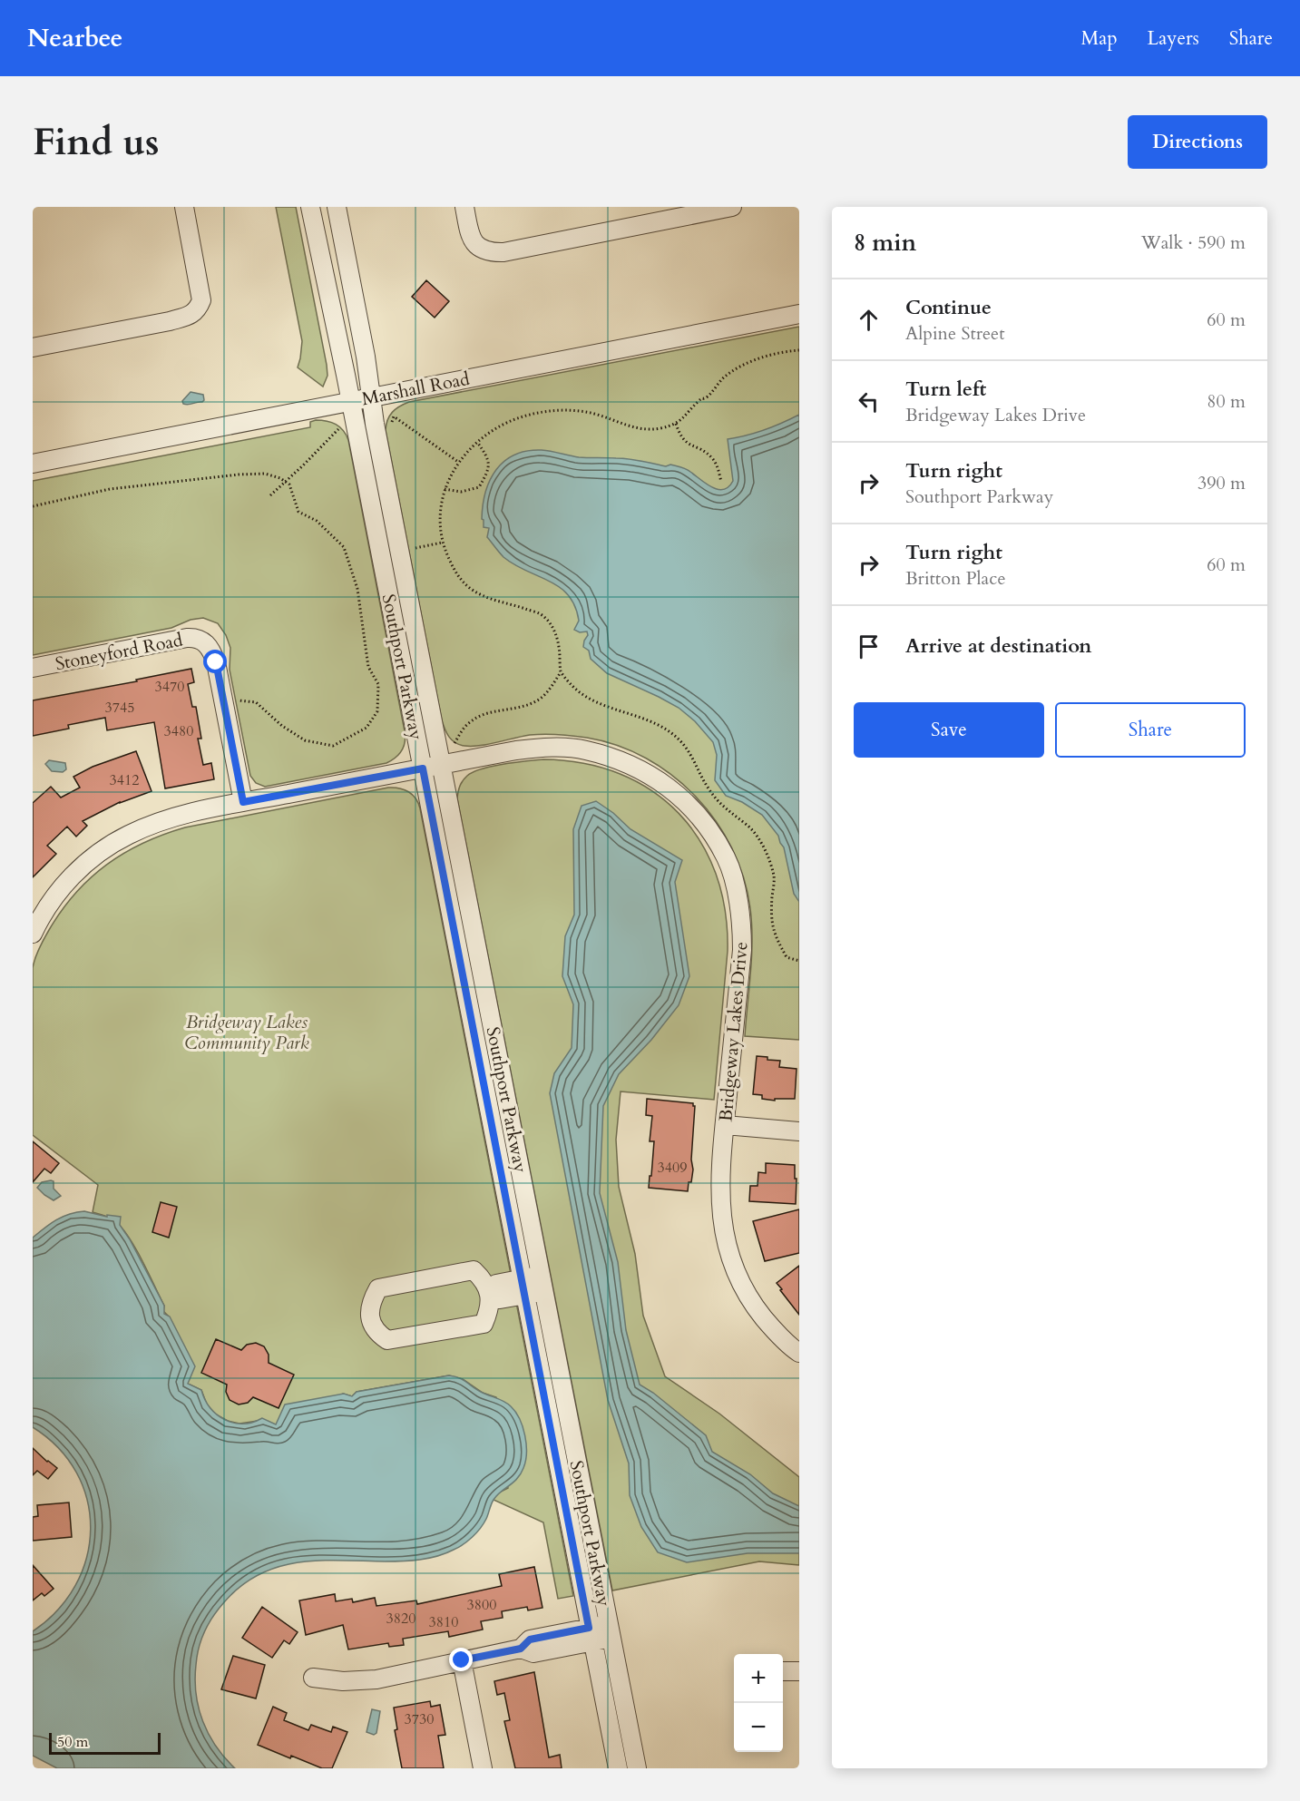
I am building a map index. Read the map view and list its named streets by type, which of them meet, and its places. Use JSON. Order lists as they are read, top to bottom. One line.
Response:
{"streets":{"street":["Marshall Road","Stoneyford Road","Southport Parkway","Bridgeway Lakes Drive"]},"crossings":[["Marshall Road","Southport Parkway"],["Southport Parkway","Bridgeway Lakes Drive"]],"parks":["Bridgeway Lakes Community Park"],"house_numbers":["3470","3745","3480","3412","3409","3800","3820","3810","3730"],"scale_bar":"50 m","page":{"header":"Nearbee","nav":["Map","Layers","Share"],"buttons":["Directions",["Save","Share"]],"title":"Find us","heading":["8 min","Walk · 590 m"],"list":[["Continue","Alpine Street","60 m"],["Turn left","Bridgeway Lakes Drive","80 m"],["Turn right","Southport Parkway","390 m"],["Turn right","Britton Place","60 m"],"Arrive at destination"],"map_buttons":["+","−"],"scale":"50 m"}}
